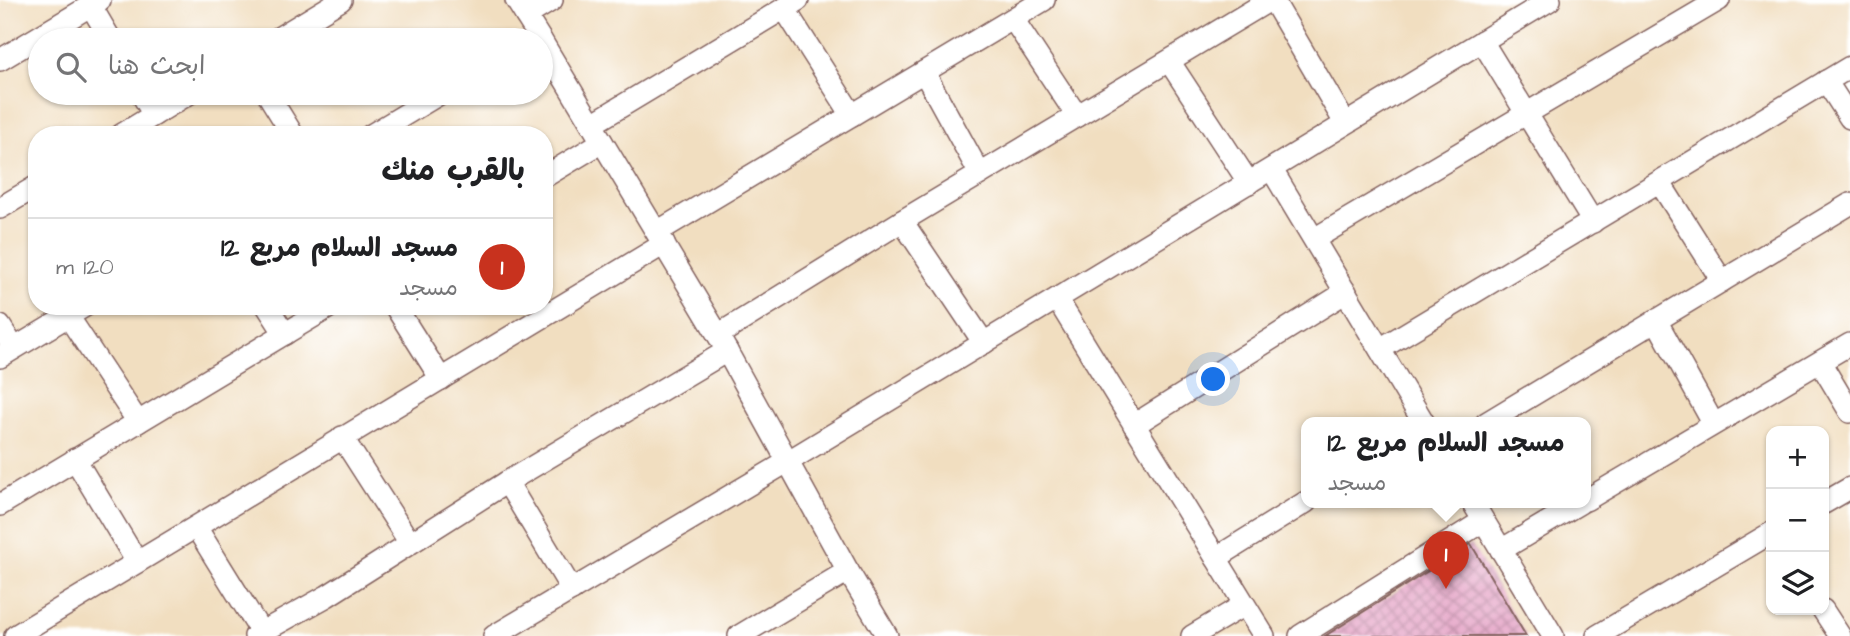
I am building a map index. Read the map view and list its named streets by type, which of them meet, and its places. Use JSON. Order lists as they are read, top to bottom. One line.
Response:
{"page":{"search":"ابحث هنا","heading":"بالقرب منك","list":[{"mark":"1","name":"مسجد السلام مربع 12","note":"مسجد","value":"120 m"}],"popup":["مسجد السلام مربع 12","مسجد"],"map_buttons":["+","−"],"pins":"1"}}
